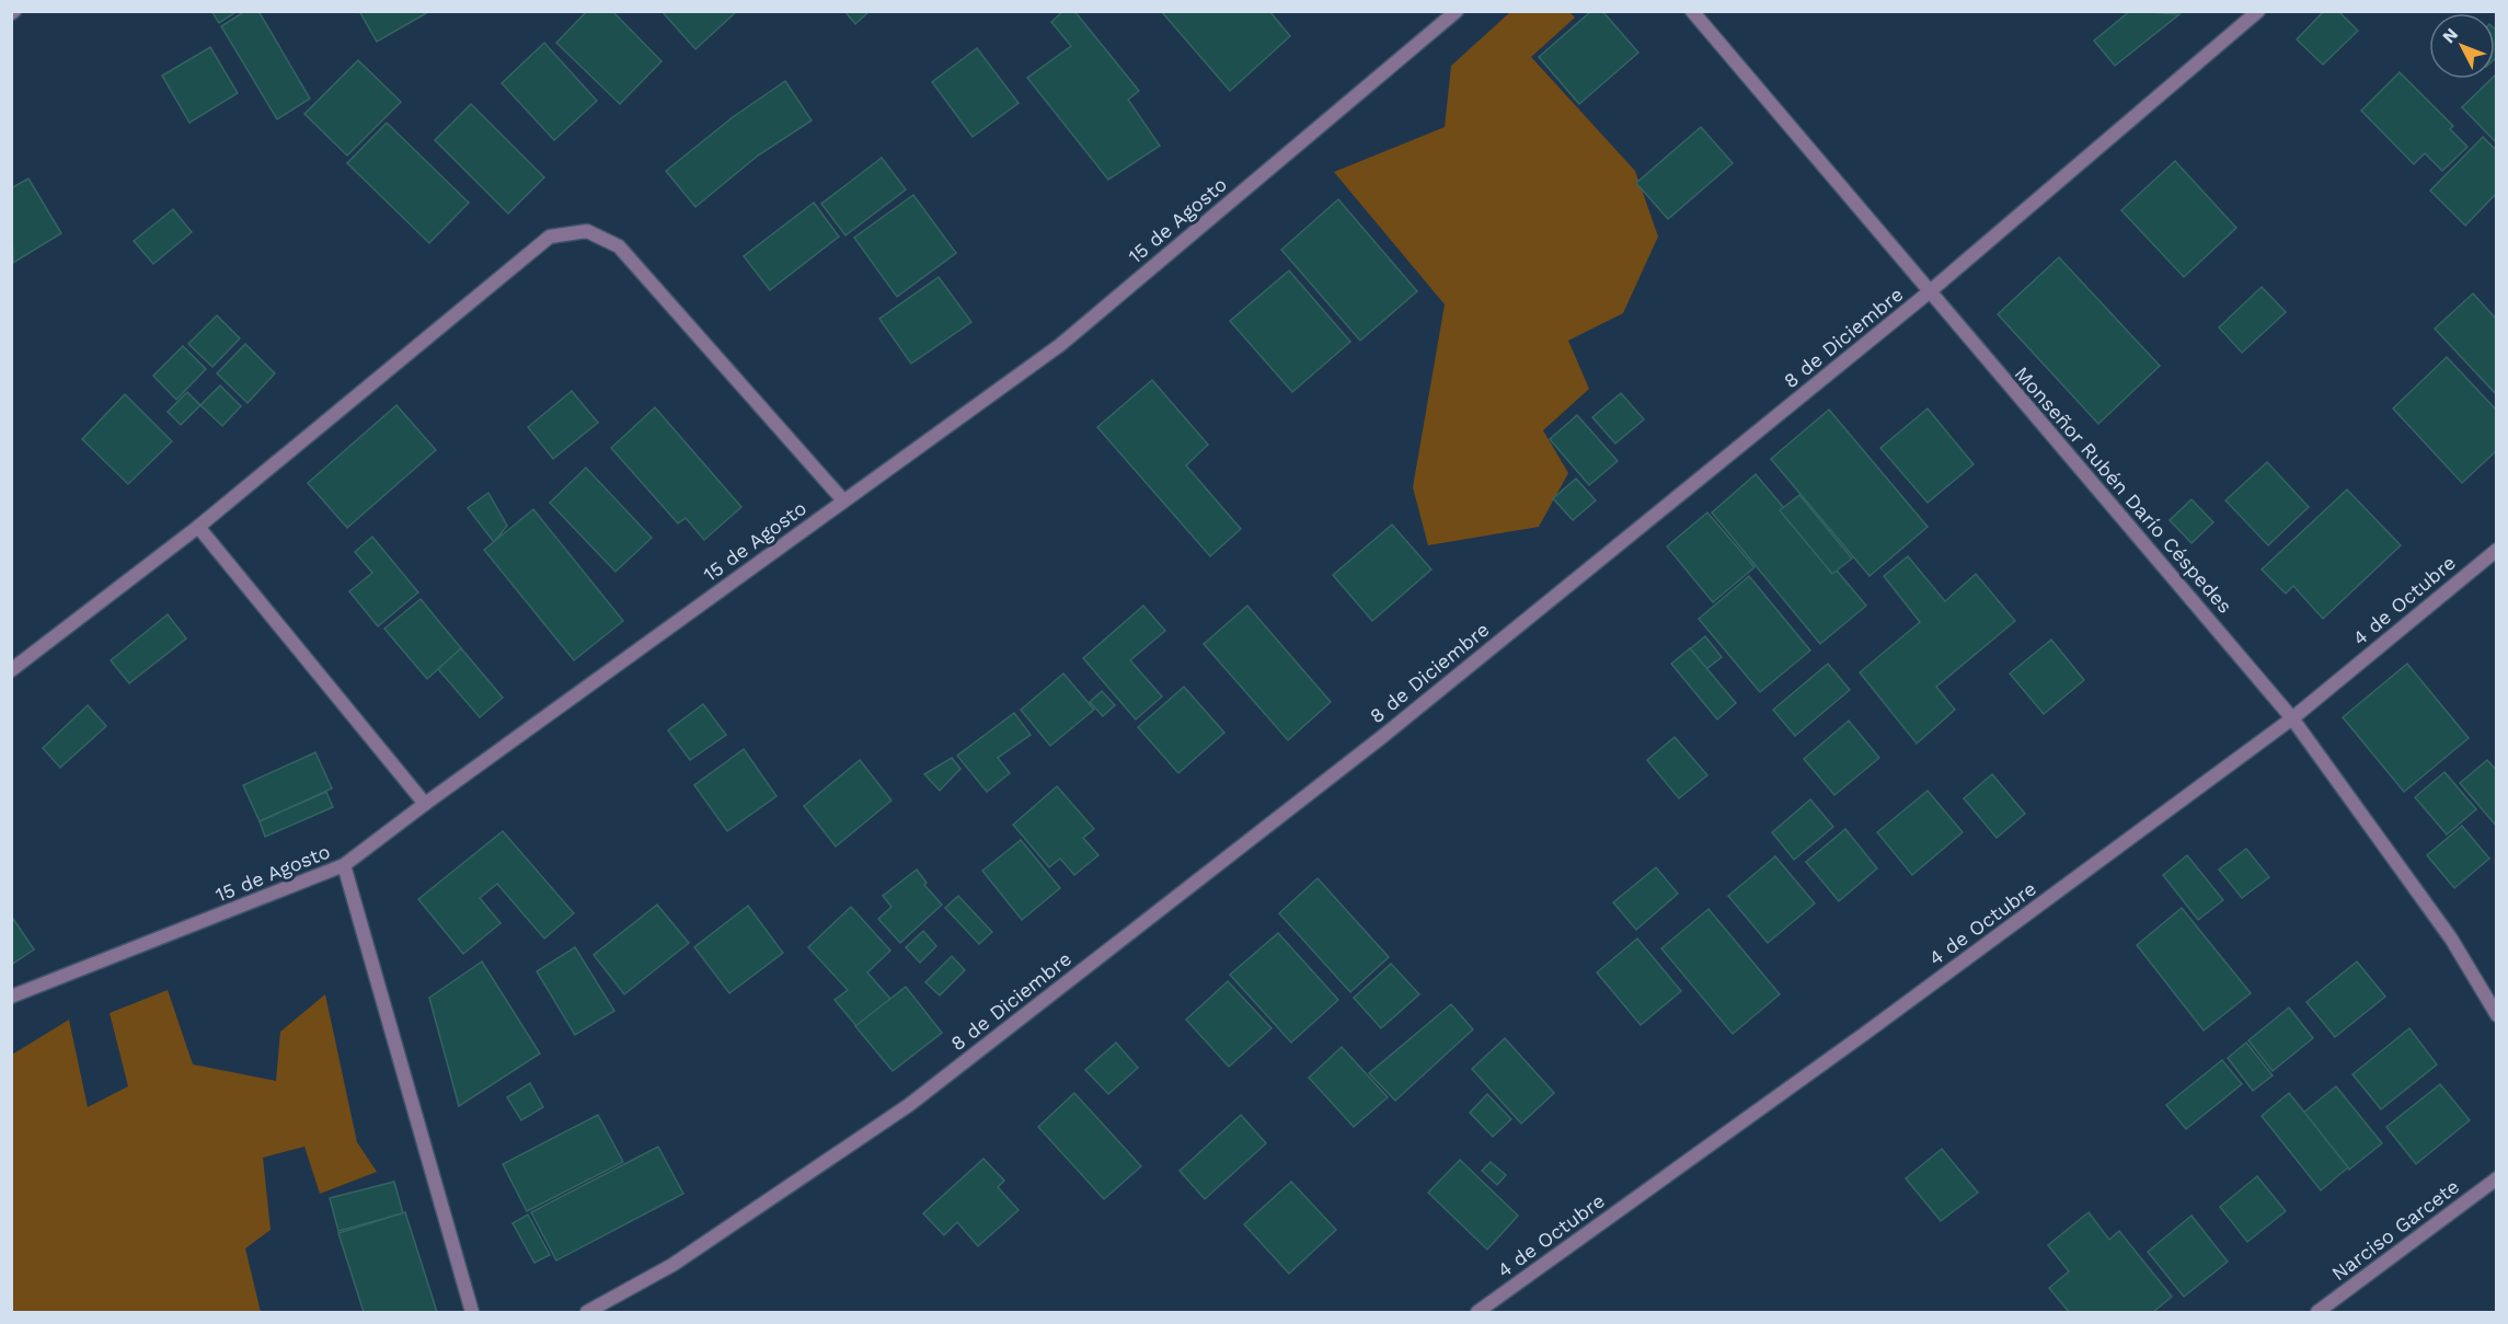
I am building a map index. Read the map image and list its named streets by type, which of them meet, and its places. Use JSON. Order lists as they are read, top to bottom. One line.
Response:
{"streets":{"street":["15 de Agosto","8 de Diciembre","Monseñor Rubén Darío Céspedes","4 de Octubre","Narciso Garcete"]},"crossings":[["8 de Diciembre","Monseñor Rubén Darío Céspedes"],["Monseñor Rubén Darío Céspedes","4 de Octubre"]],"north":"top left"}
